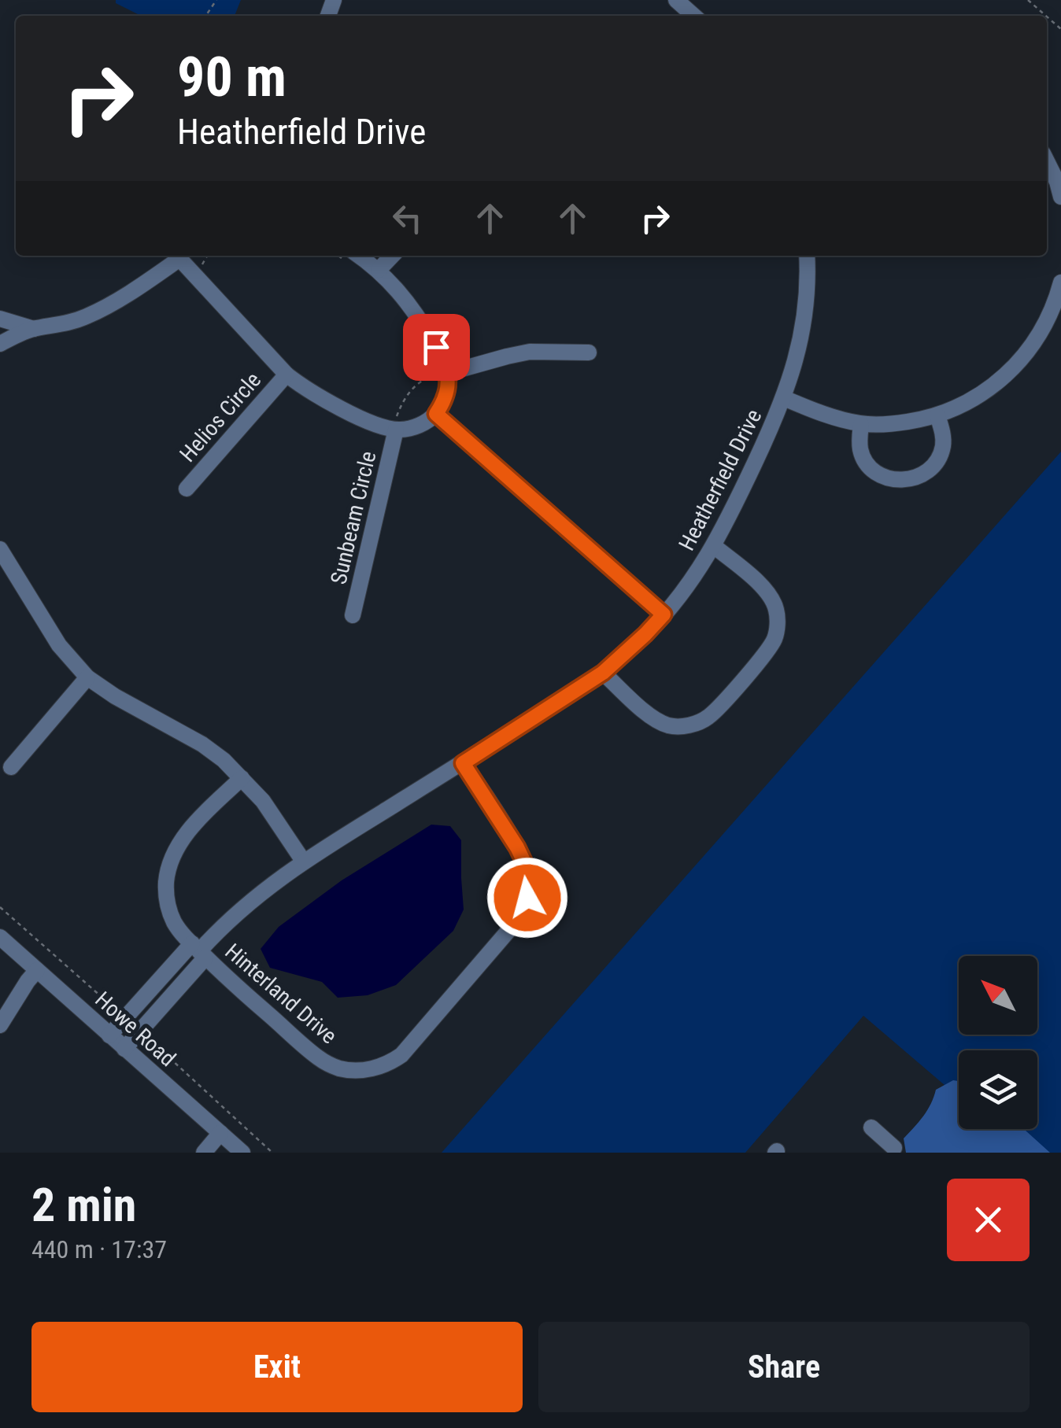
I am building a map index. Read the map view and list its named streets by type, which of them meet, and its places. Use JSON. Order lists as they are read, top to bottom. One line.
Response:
{"streets":{"street":["Helios Circle","Heatherfield Drive","Sunbeam Circle","Hinterland Drive","Howe Road"]},"crossings":[["Heatherfield Drive","Hinterland Drive"],["Heatherfield Drive","Howe Road"]],"north":"top left","page":{"turn":["90 m","Heatherfield Drive"],"heading":["2 min","440 m · 17:37"],"buttons":["Exit","Share"]}}
